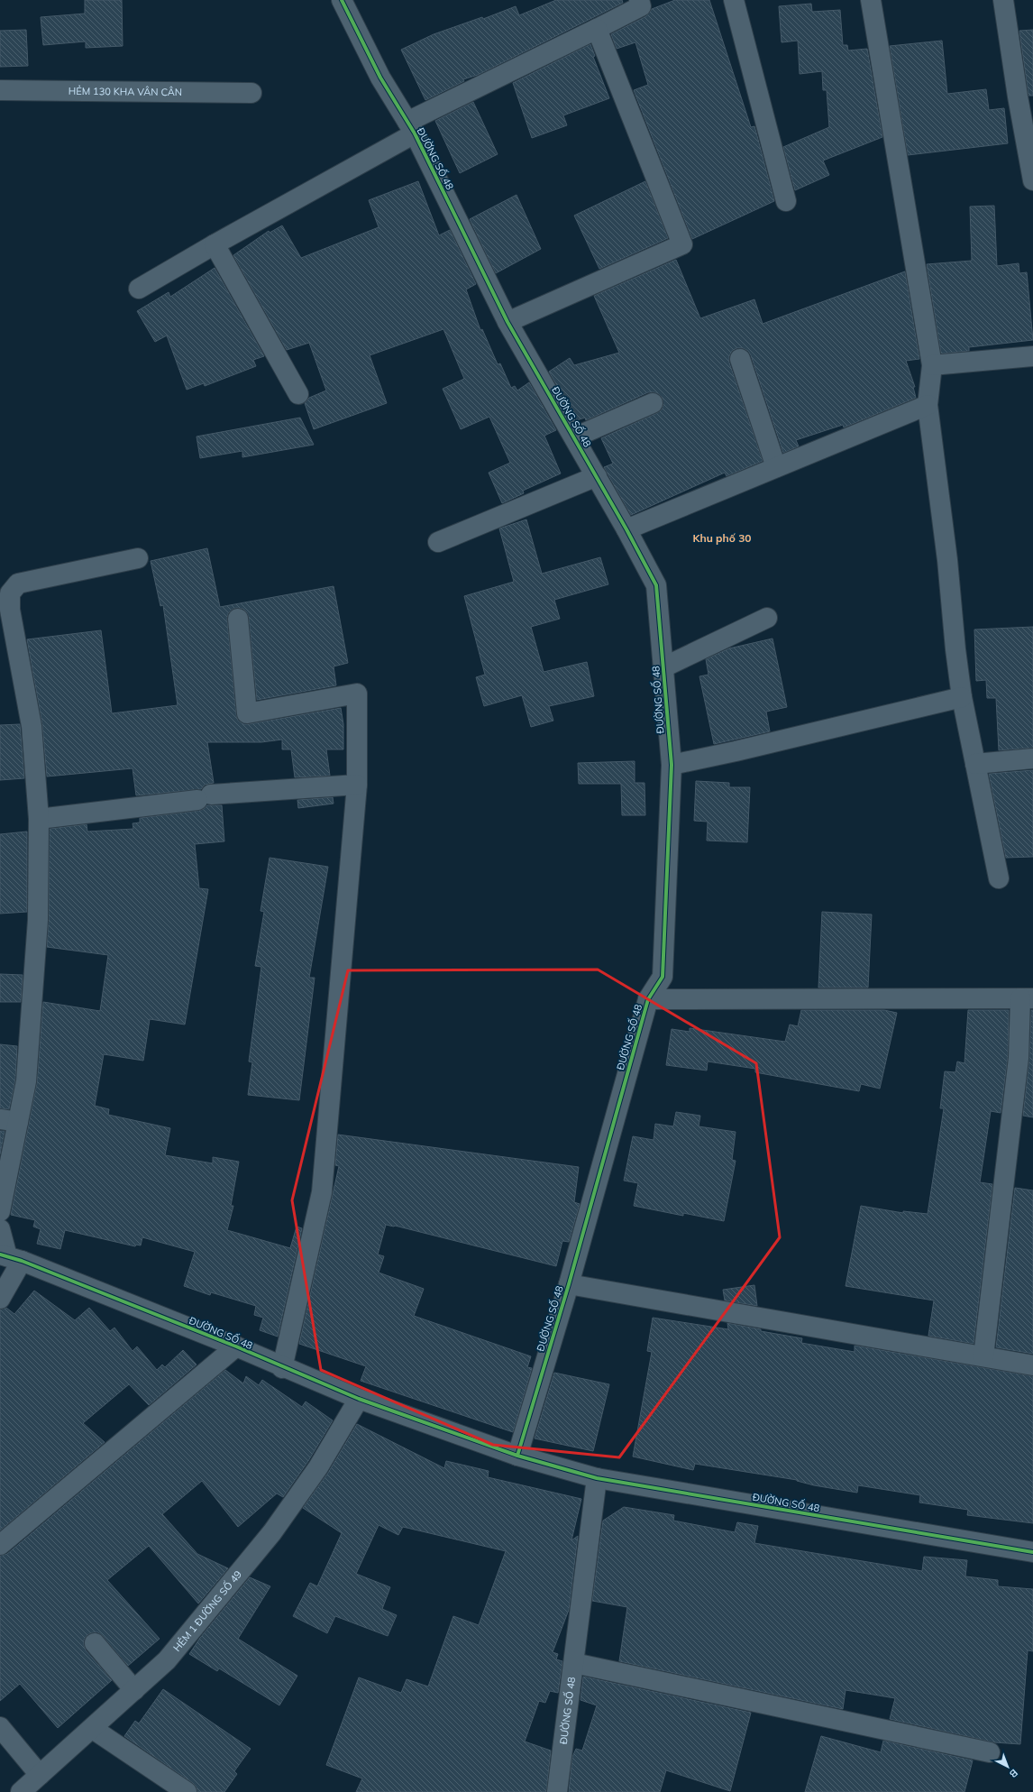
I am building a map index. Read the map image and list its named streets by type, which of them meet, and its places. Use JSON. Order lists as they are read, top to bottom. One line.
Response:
{"streets":{"street":["HẺM 130 KHA VÂN CÂN","ĐƯỜNG SỐ 48","HẺM 1 ĐƯỜNG SỐ 49"]},"crossings":[["ĐƯỜNG SỐ 48","HẺM 1 ĐƯỜNG SỐ 49"]],"districts":["Khu phố 30"],"north":"bottom right"}
